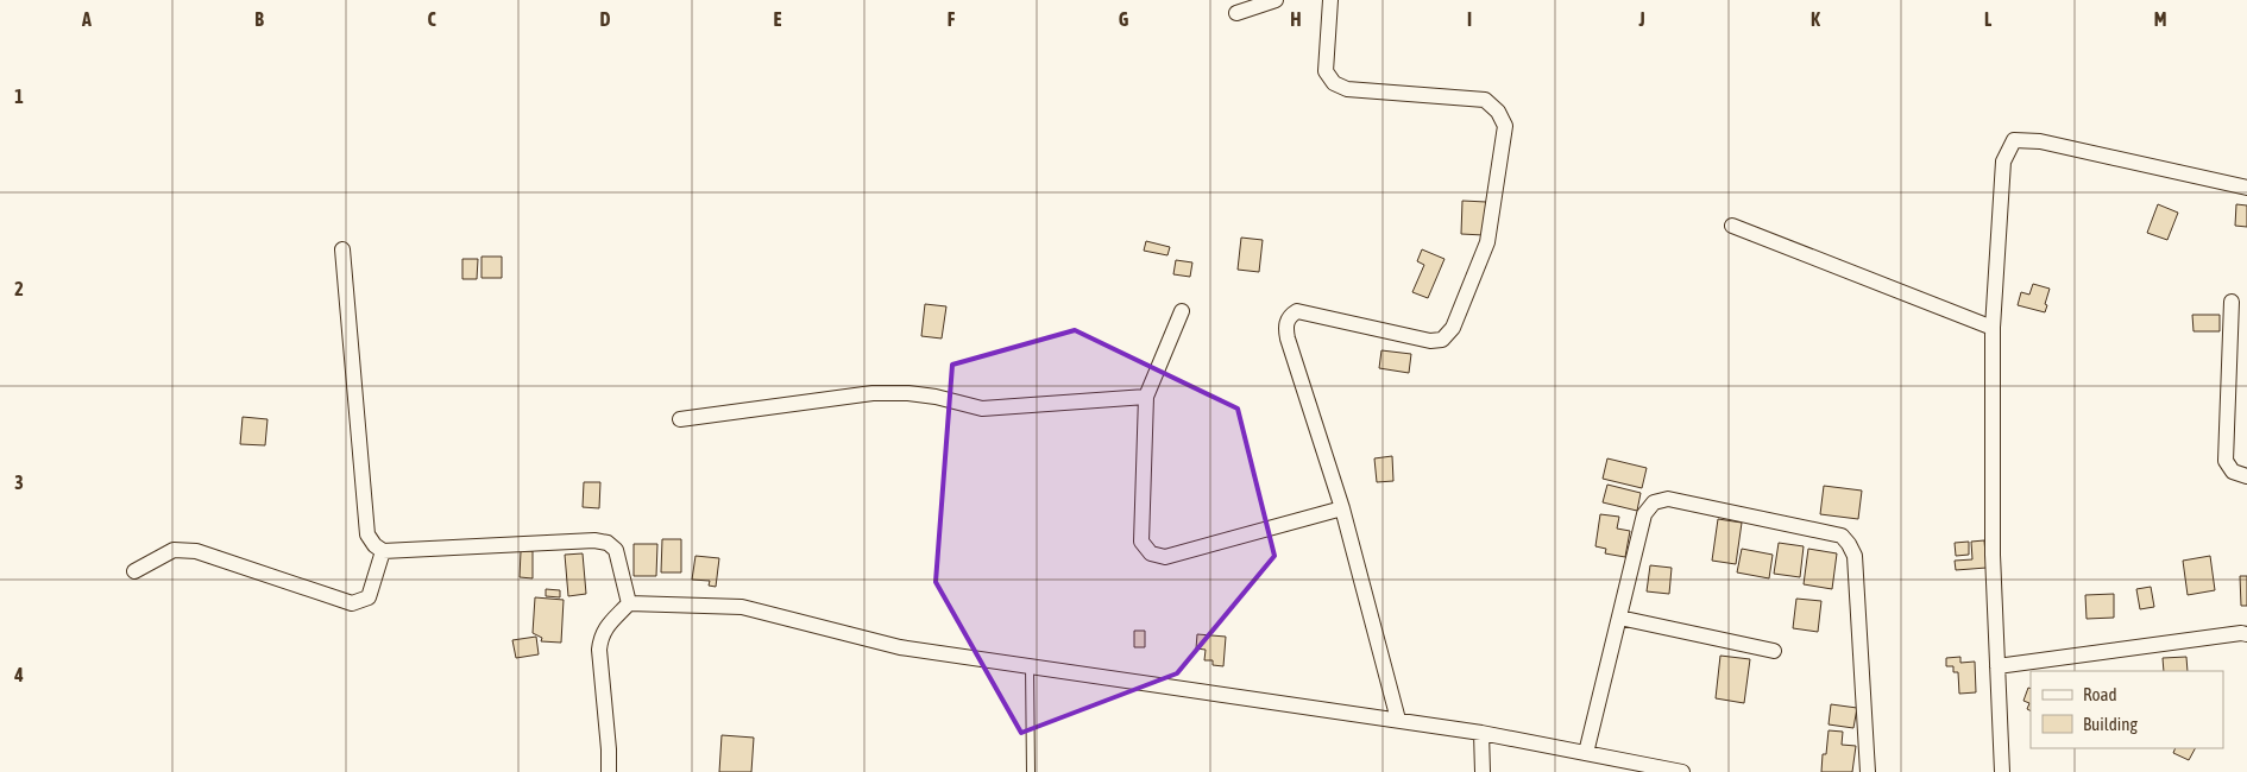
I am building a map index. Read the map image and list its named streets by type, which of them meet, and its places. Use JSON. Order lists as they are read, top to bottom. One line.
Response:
{"legend":["Road","Building"],"grid":{"columns":["A","B","C","D","E","F","G","H","I","J","K","L","M"],"rows":["1","2","3","4"]}}
